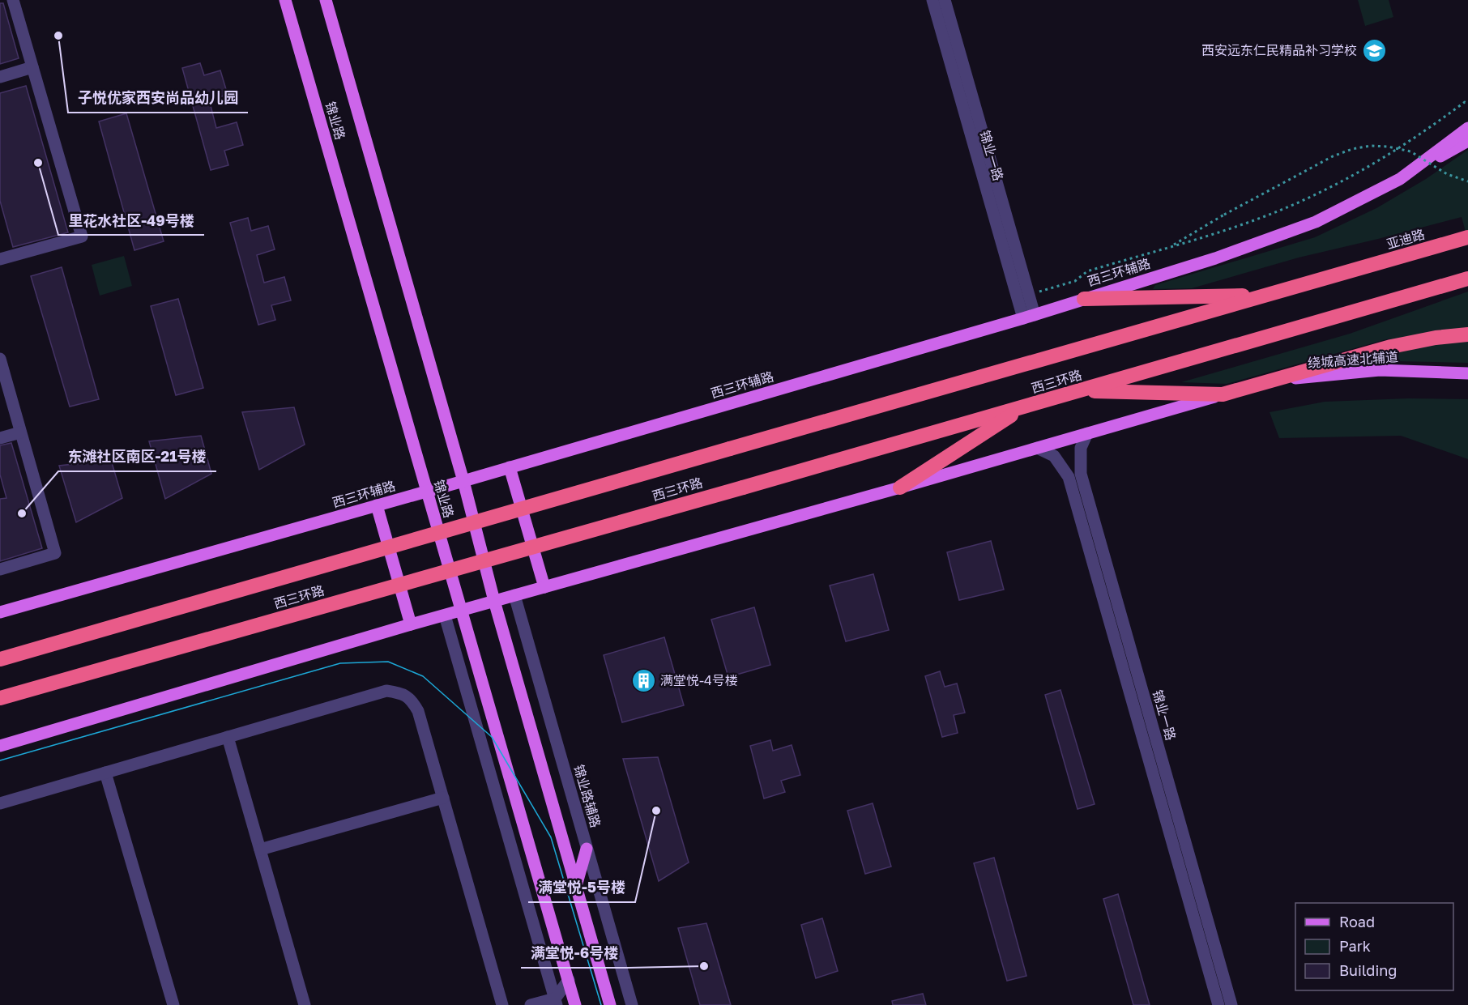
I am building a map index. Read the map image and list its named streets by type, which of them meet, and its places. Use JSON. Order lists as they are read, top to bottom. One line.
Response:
{"streets":{"highway":["亚迪路","西三环路"],"main road":["锦业路","西三环辅路","绕城高速北辅道"],"street":["锦业一路","锦业路辅路"]},"crossings":[["锦业路","西三环辅路"],["锦业一路","西三环辅路"],["亚迪路","西三环路"]],"places":{"other":["子悦优家西安尚品幼儿园","里花水社区-49号楼","东滩社区南区-21号楼","满堂悦-5号楼","满堂悦-6号楼"],"school or university":["西安远东仁民精品补习学校"],"building":["满堂悦-4号楼"]},"legend":["Road","Park","Building"]}
